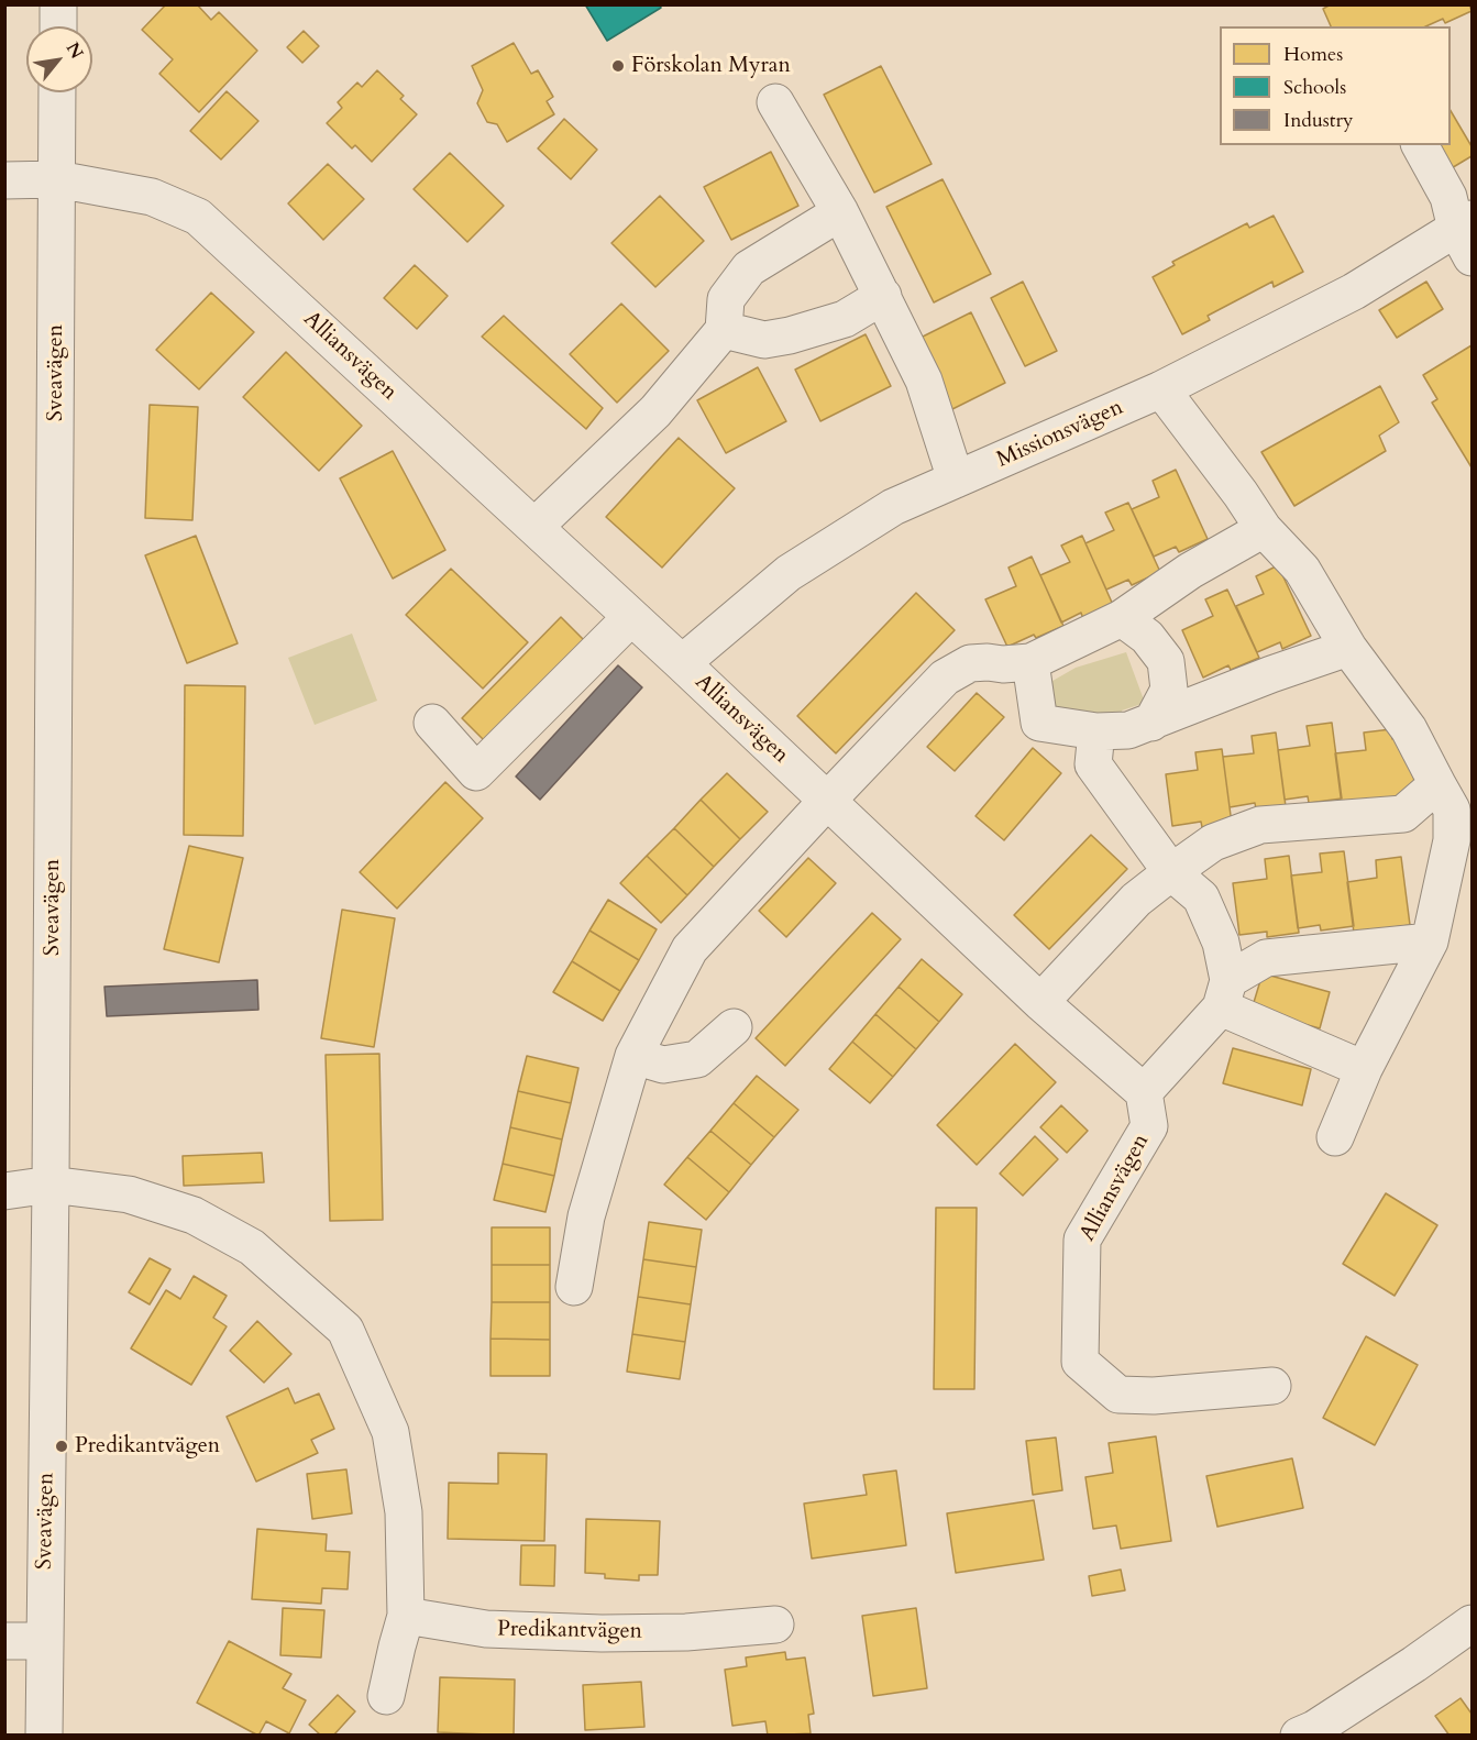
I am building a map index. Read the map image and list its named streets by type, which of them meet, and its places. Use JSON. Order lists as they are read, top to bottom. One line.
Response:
{"streets":{"street":["Alliansvägen","Sveavägen","Missionsvägen","Predikantvägen"]},"crossings":[["Alliansvägen","Sveavägen"],["Alliansvägen","Missionsvägen"]],"places":["Förskolan Myran","Predikantvägen"],"legend":["Homes","Schools","Industry"],"north":"top right"}
